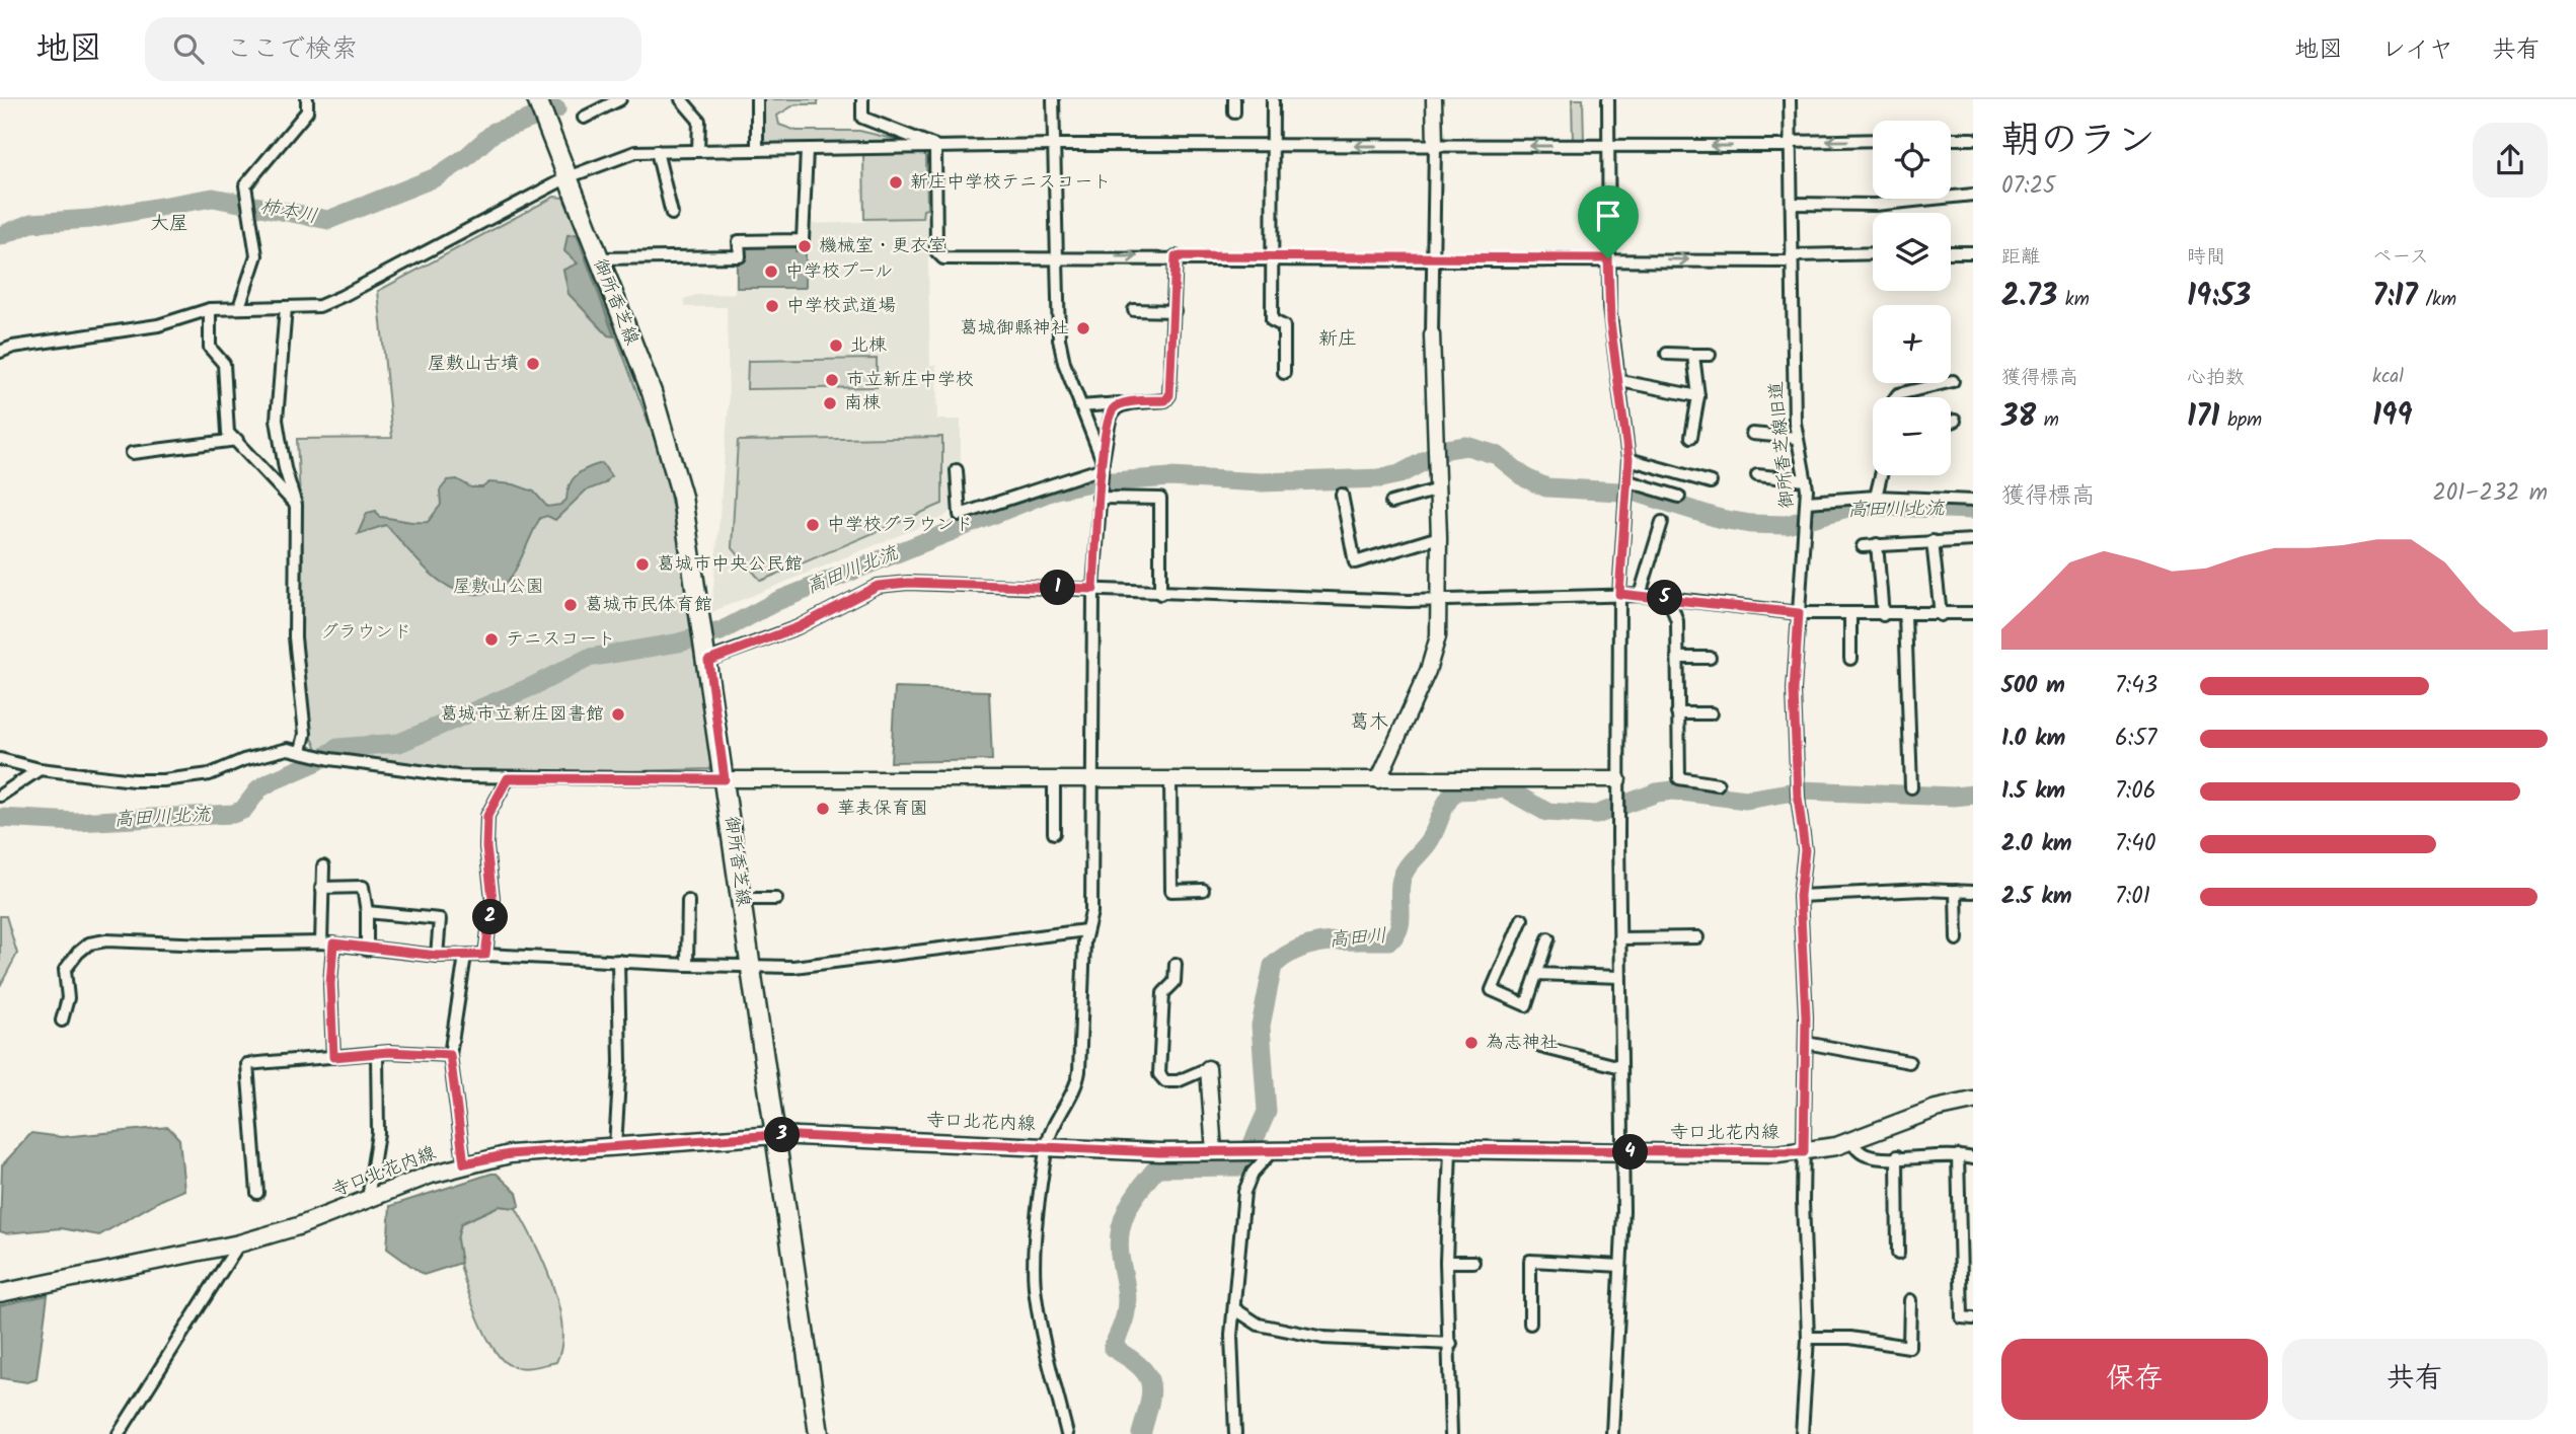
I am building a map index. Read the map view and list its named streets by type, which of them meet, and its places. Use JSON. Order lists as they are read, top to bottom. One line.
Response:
{"streets":{"main road":["御所香芝線","寺口北花内線"],"street":["御所香芝線旧道"]},"crossings":[["御所香芝線","寺口北花内線"],["御所香芝線旧道","寺口北花内線"]],"districts":["大屋","新庄","葛木"],"water":["柿本川","高田川北流","高田川"],"parks":["屋敷山公園","グラウンド"],"places":["新庄中学校テニスコート","機械室・更衣室","中学校プール","中学校武道場","葛城御縣神社","北棟","屋敷山古墳","市立新庄中学校","南棟","中学校グラウンド","葛城市中央公民館","葛城市民体育館","テニスコート","葛城市立新庄図書館","華表保育園","為志神社"],"page":{"header":"地図","search":"ここで検索","nav":["地図","レイヤ","共有"],"heading":["朝のラン","07:25"],"map_buttons":["+","−"],"stats":[["距離","2.73 km"],["時間","19:53"],["ペース","7:17 /km"],["獲得標高","38 m"],["心拍数","171 bpm"],["kcal","199"]],"chart":["獲得標高","201–232 m"],"pins":["1","5","2","3","4"],"list":[{"name":"500 m","note":"7:43"},{"name":"1.0 km","note":"6:57"},{"name":"1.5 km","note":"7:06"},{"name":"2.0 km","note":"7:40"},{"name":"2.5 km","note":"7:01"}],"buttons":["保存","共有"]}}
